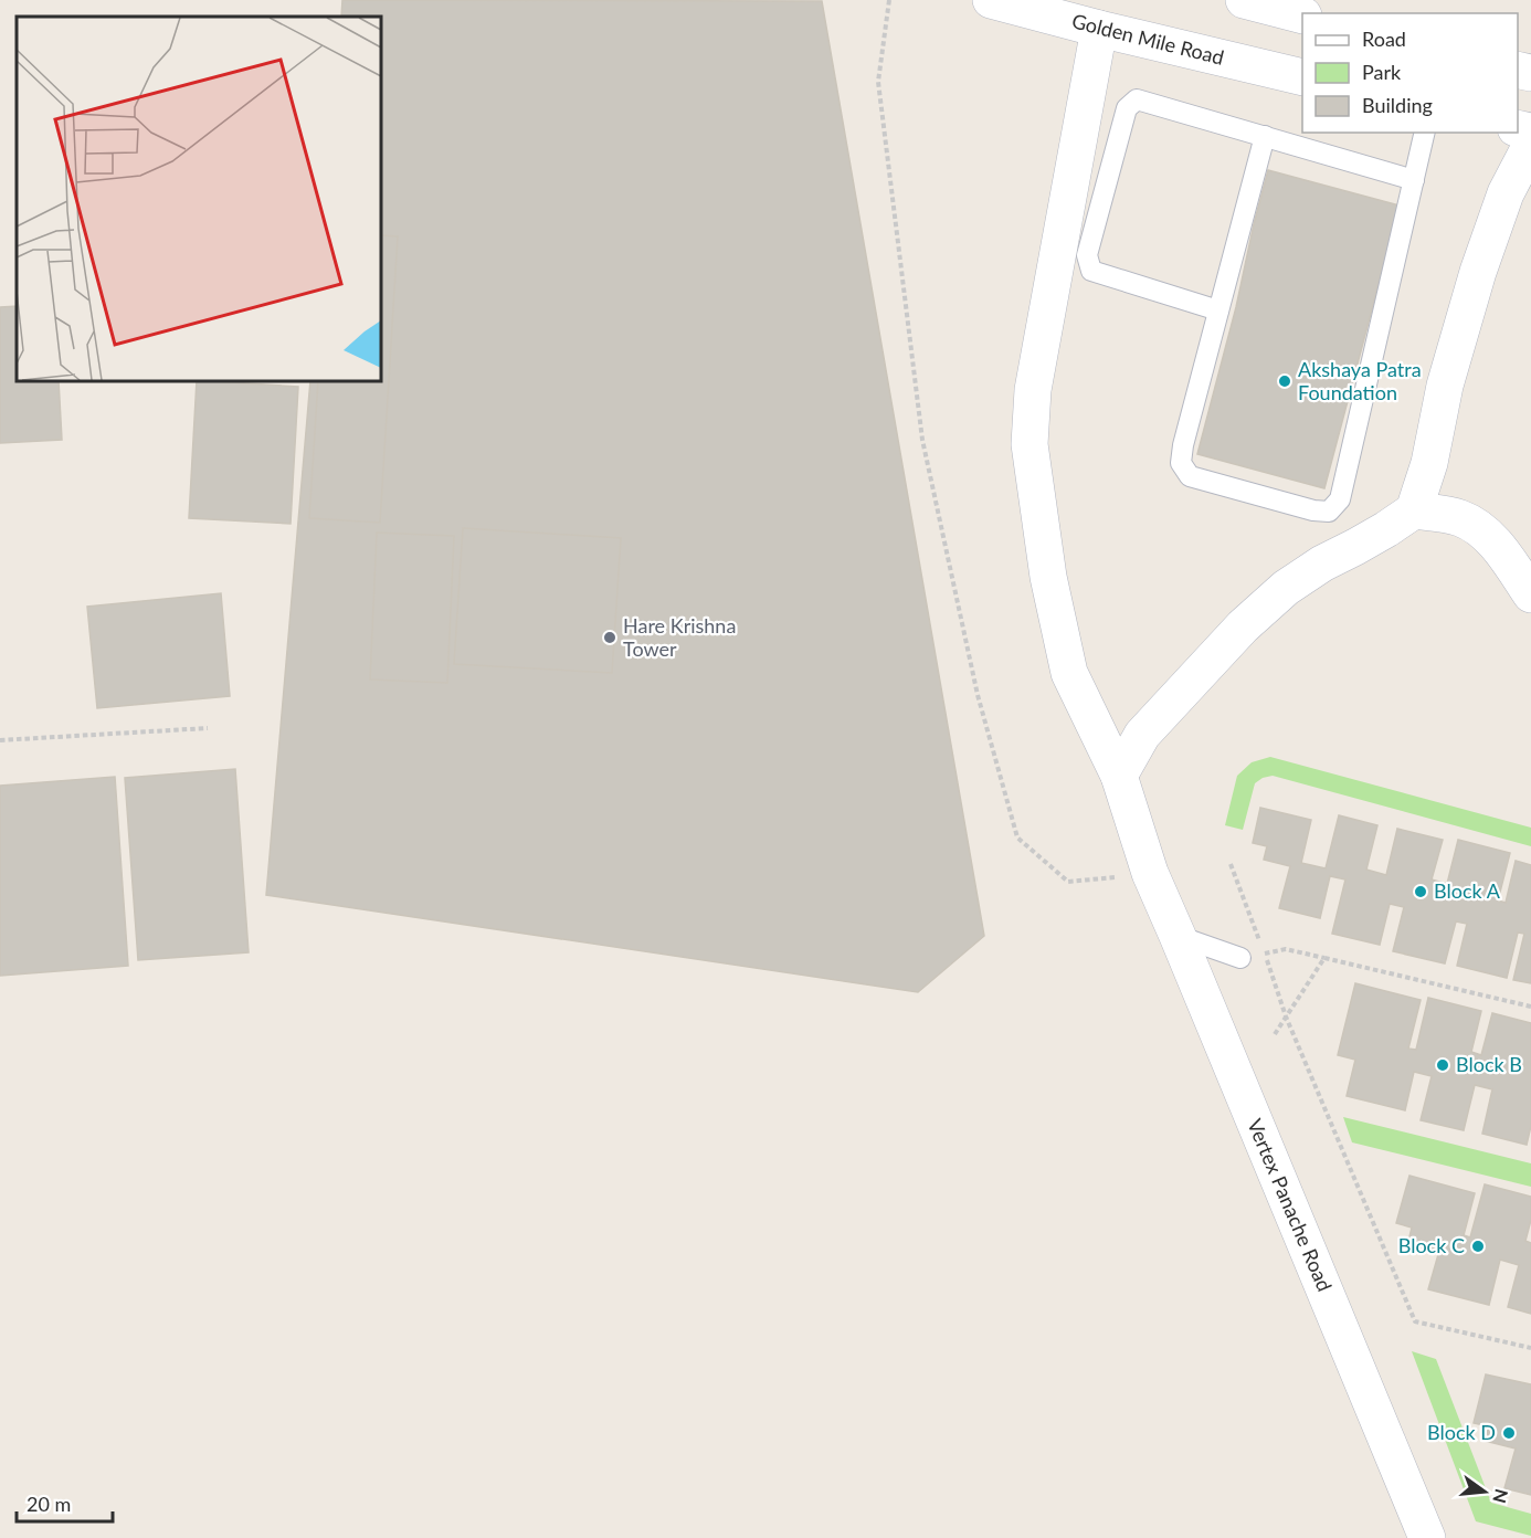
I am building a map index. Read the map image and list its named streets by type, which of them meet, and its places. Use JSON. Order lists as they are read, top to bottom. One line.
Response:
{"streets":{"street":["Golden Mile Road","Vertex Panache Road"]},"crossings":[["Golden Mile Road","Vertex Panache Road"]],"places":["Akshaya Patra Foundation","Hare Krishna Tower","Block A","Block B","Block C","Block D"],"legend":["Road","Park","Building"],"scale_bar":"20 m","north":"right"}
